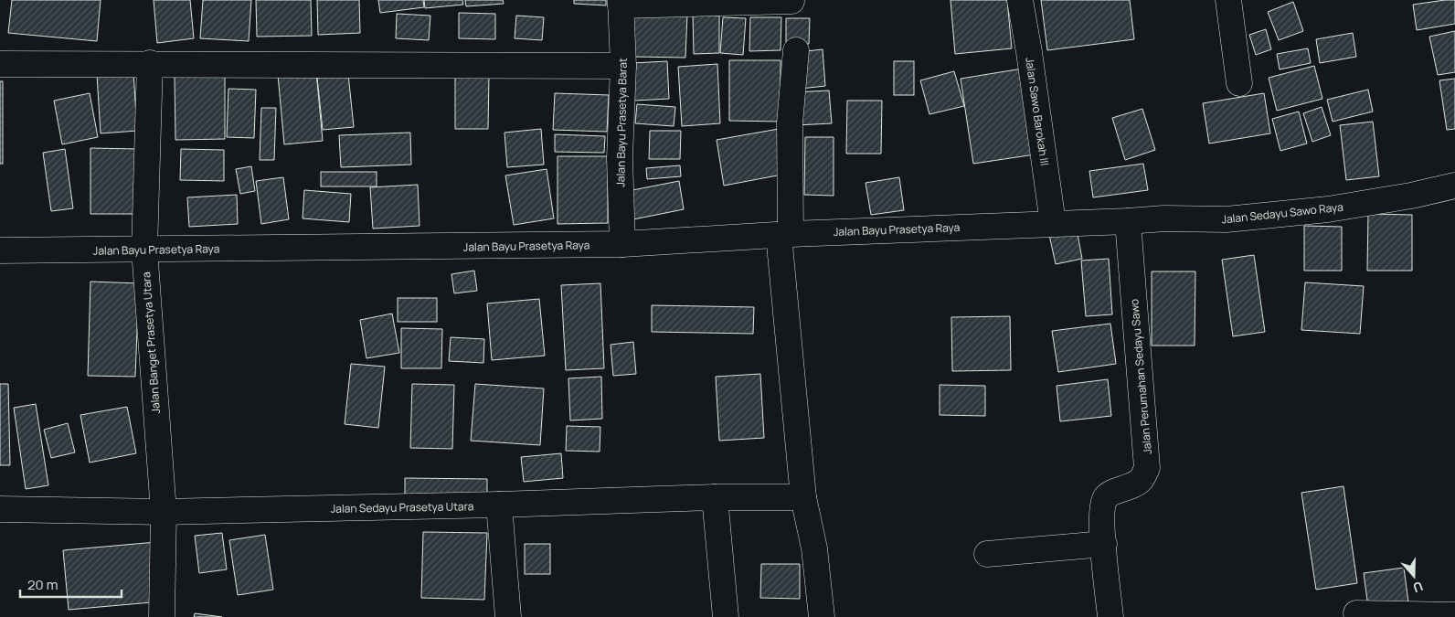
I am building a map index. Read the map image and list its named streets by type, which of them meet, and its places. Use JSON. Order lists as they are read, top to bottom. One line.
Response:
{"streets":{"street":["Jalan Sawo Barokah III","Jalan Bayu Prasetya Barat","Jalan Sedayu Sawo Raya","Jalan Bayu Prasetya Raya","Jalan Banget Prasetya Utara","Jalan Perumahan Sedayu Sawo","Jalan Sedayu Prasetya Utara"]},"crossings":[["Jalan Sawo Barokah III","Jalan Sedayu Sawo Raya"],["Jalan Sawo Barokah III","Jalan Bayu Prasetya Raya"],["Jalan Bayu Prasetya Barat","Jalan Bayu Prasetya Raya"],["Jalan Sedayu Sawo Raya","Jalan Bayu Prasetya Raya"],["Jalan Sedayu Sawo Raya","Jalan Perumahan Sedayu Sawo"],["Jalan Bayu Prasetya Raya","Jalan Banget Prasetya Utara"],["Jalan Banget Prasetya Utara","Jalan Sedayu Prasetya Utara"]],"scale_bar":"20 m","north":"bottom"}
